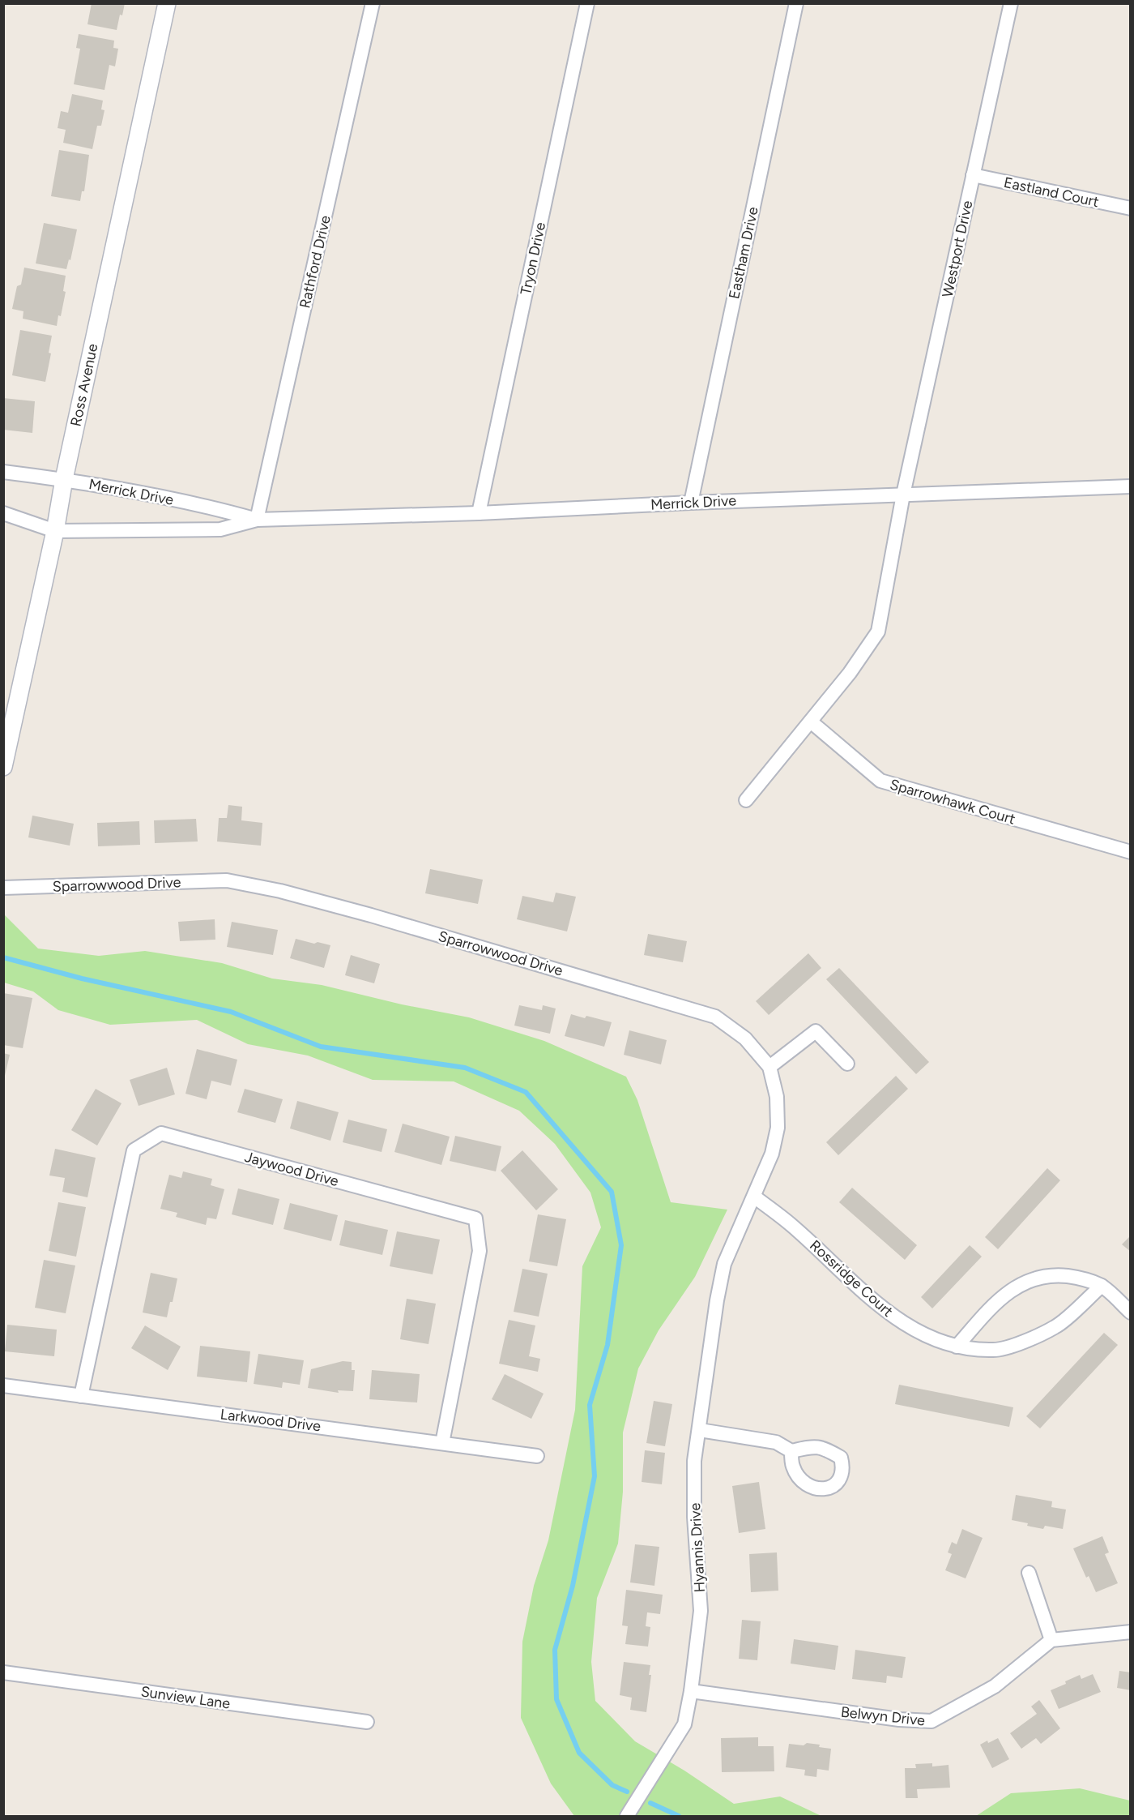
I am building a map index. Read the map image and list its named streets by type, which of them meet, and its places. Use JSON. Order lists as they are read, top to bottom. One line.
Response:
{"streets":{"street":["Eastland Court","Westport Drive","Eastham Drive","Tryon Drive","Rathford Drive","Ross Avenue","Merrick Drive","Sparrowhawk Court","Sparrowwood Drive","Jaywood Drive","Rossridge Court","Larkwood Drive","Hyannis Drive","Sunview Lane","Belwyn Drive"]},"crossings":[["Eastland Court","Westport Drive"],["Westport Drive","Merrick Drive"],["Eastham Drive","Merrick Drive"],["Tryon Drive","Merrick Drive"],["Rathford Drive","Merrick Drive"],["Ross Avenue","Merrick Drive"],["Sparrowwood Drive","Rossridge Court"],["Sparrowwood Drive","Hyannis Drive"],["Jaywood Drive","Larkwood Drive"],["Hyannis Drive","Belwyn Drive"]]}
